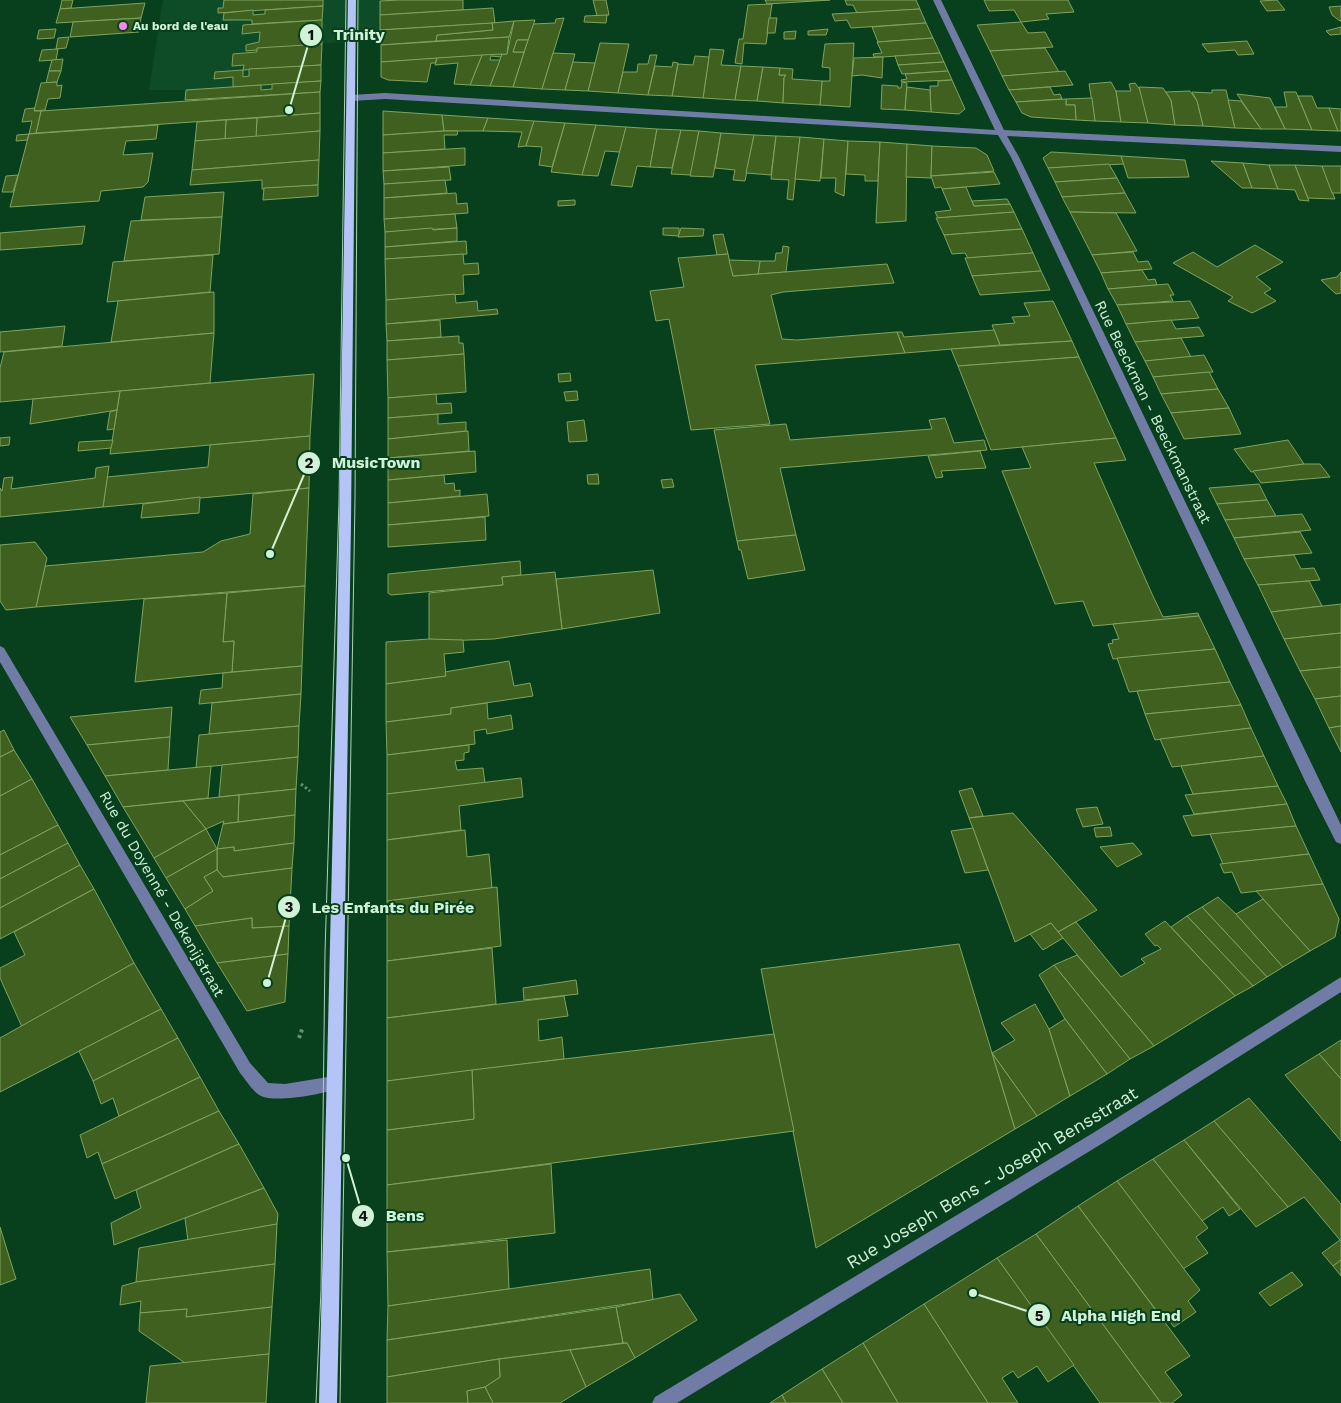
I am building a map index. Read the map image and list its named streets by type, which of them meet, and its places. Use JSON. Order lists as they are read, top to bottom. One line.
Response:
{"streets":{"street":["Rue Beeckman - Beeckmanstraat","Rue du Doyenné - Dekenijstraat","Rue Joseph Bens - Joseph Bensstraat"]},"places":["Au bord de l'eau","Trinity","MusicTown","Les Enfants du Pirée","Bens","Alpha High End"]}
